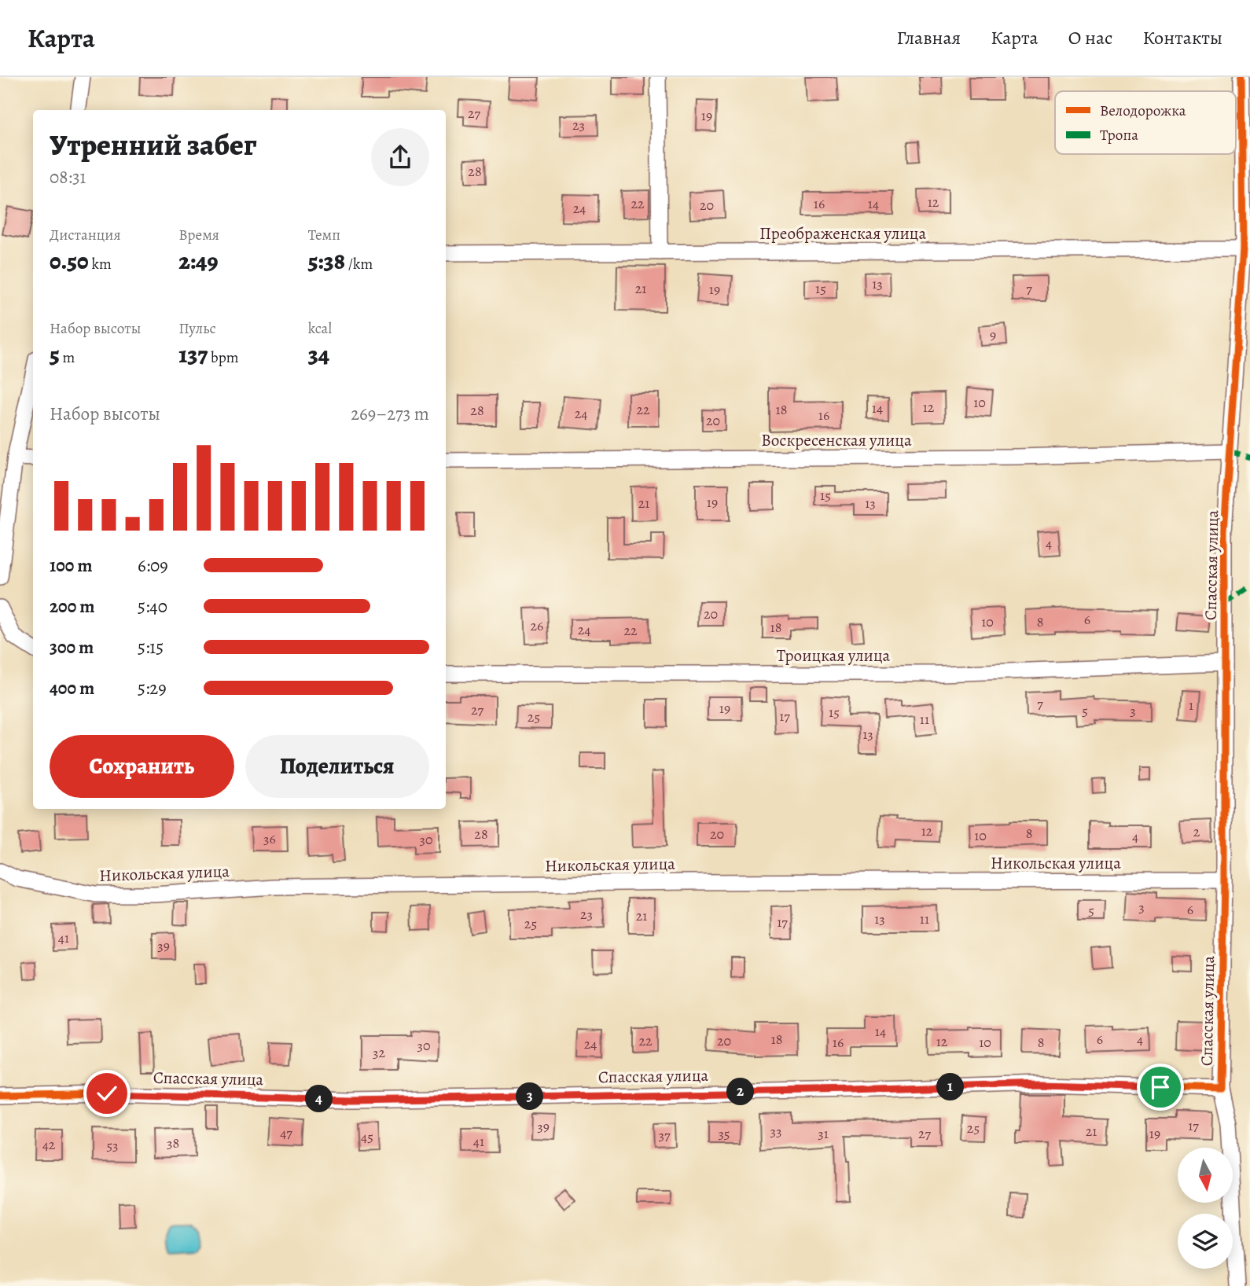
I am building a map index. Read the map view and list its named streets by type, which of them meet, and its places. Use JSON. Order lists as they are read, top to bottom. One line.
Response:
{"streets":{"street":["Преображенская улица","Воскресенская улица","Спасская улица","Троицкая улица","Никольская улица"]},"crossings":[["Преображенская улица","Спасская улица"],["Воскресенская улица","Спасская улица"],["Спасская улица","Троицкая улица"],["Спасская улица","Никольская улица"]],"house_numbers":["27","19","23","28","12","22","16","14","20","24","13","21","15","7","19","9","10","12","14","22","18","28","24","16","20","15","19","21","13","4","20","6","10","8","26","18","24","22","7","1","19","27","5","3","15","17","25","11","13","12","2","8","28","20","10","4","36","30","3","6","5","23","21","13","11","17","25","41","39","14","18","6","4","22","20","12","16","10","8","24","30","32","17","39","25","33","21","47","35","31","27","19","37","45","41","38","42","53"],"legend":["Велодорожка","Тропа"],"north":"bottom","page":{"header":"Карта","nav":["Главная","Карта","О нас","Контакты"],"heading":["Утренний забег","08:31"],"stats":[["Дистанция","0.50 km"],["Время","2:49"],["Темп","5:38 /km"],["Набор высоты","5 m"],["Пульс","137 bpm"],["kcal","34"]],"chart":["Набор высоты","269–273 m"],"list":[{"name":"100 m","note":"6:09"},{"name":"200 m","note":"5:40"},{"name":"300 m","note":"5:15"},{"name":"400 m","note":"5:29"}],"buttons":["Сохранить","Поделиться"],"pins":["1","2","3","4"]}}
